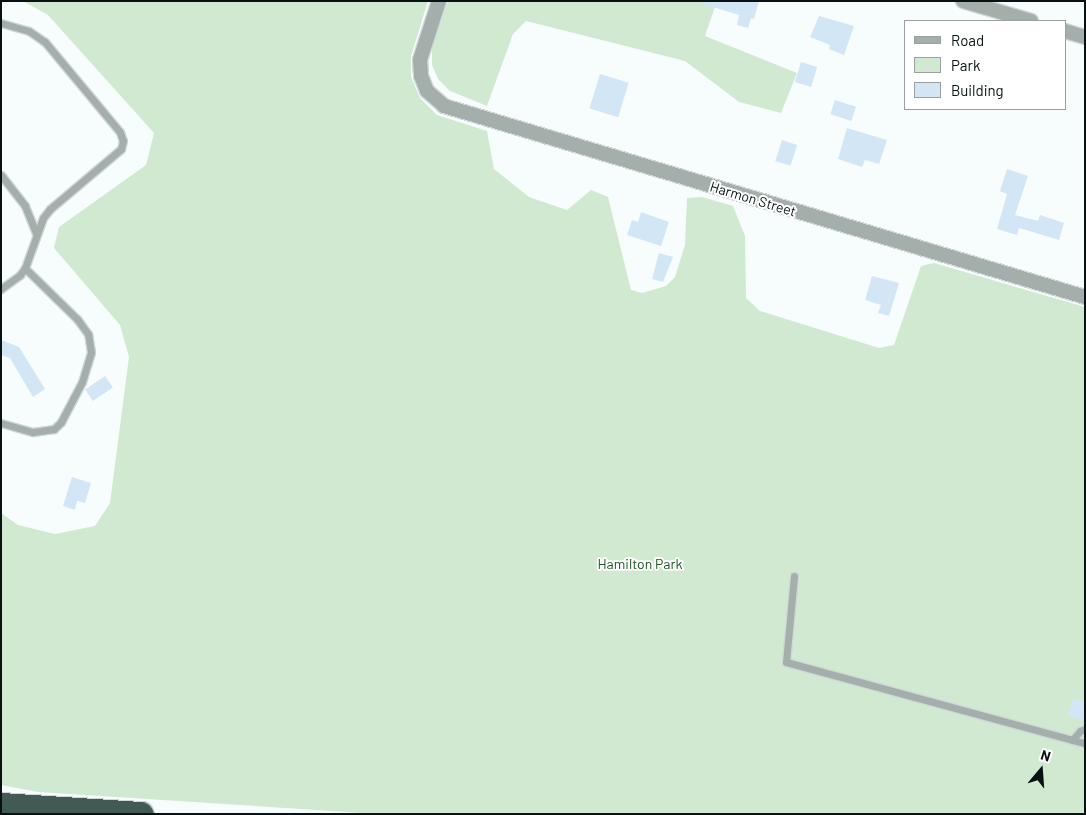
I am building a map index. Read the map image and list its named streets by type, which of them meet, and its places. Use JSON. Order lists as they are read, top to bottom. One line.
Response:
{"streets":{"street":["Harmon Street"]},"parks":["Hamilton Park"],"legend":["Road","Park","Building"],"north":"top"}
